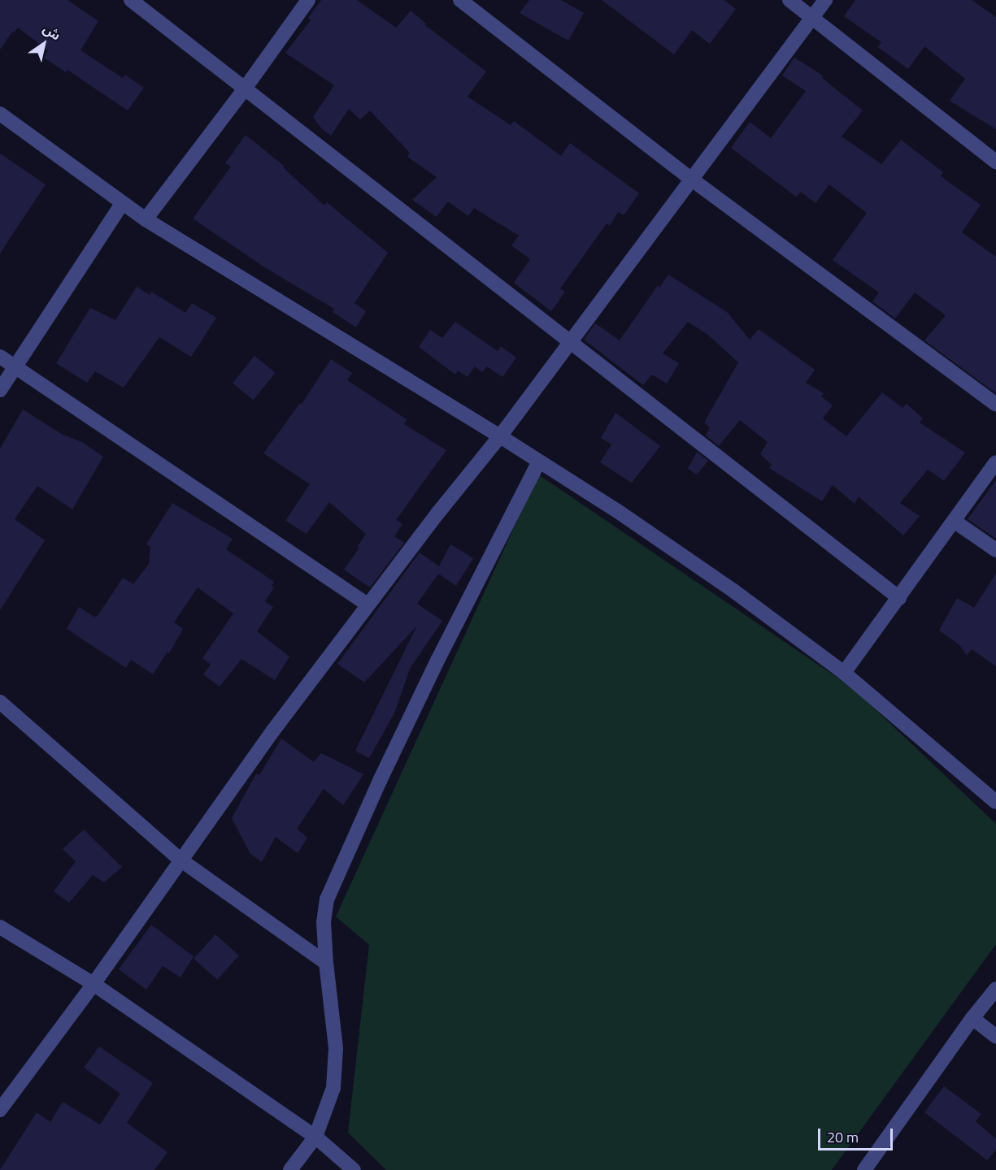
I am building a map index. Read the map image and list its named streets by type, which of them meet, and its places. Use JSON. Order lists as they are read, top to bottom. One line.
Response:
{"scale_bar":"20 m","north":"top right"}
